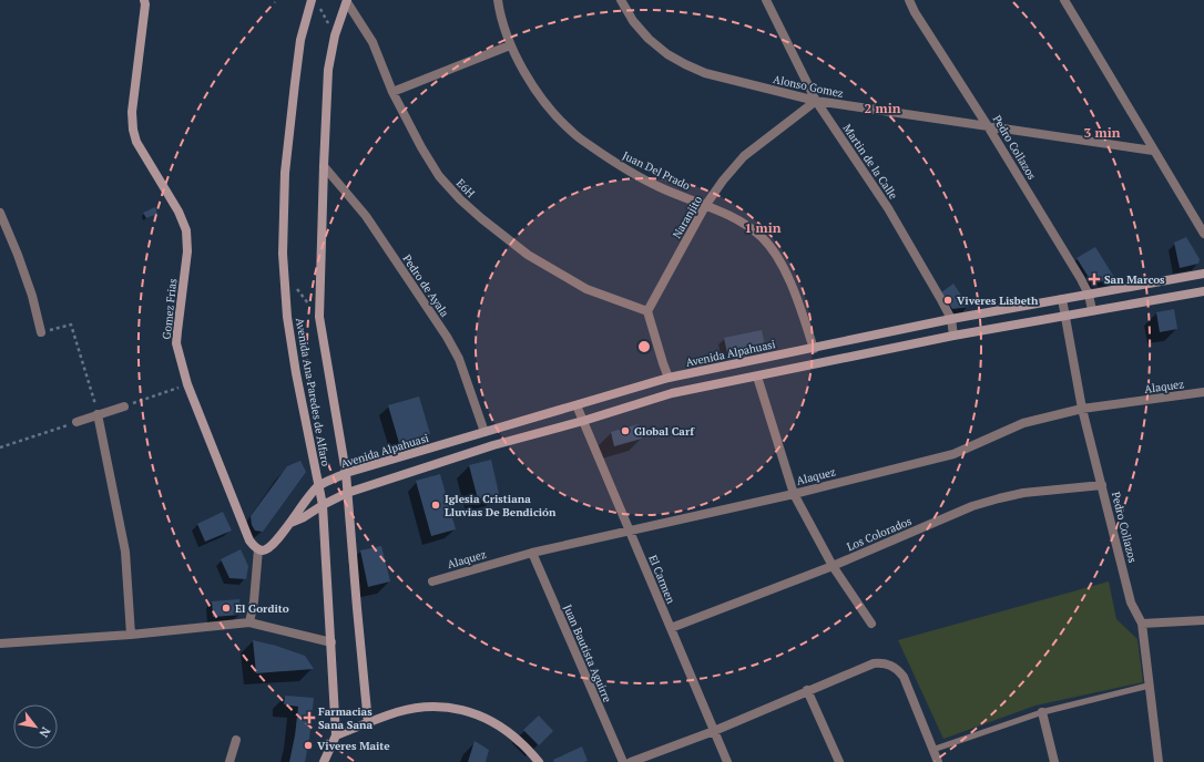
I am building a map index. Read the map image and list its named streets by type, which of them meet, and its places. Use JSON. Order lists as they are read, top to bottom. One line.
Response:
{"streets":{"main road":["Gomez Frias","Avenida Alpahuasi","Avenida Ana Paredes de Alfaro"],"street":["Alonso Gomez","Pedro Collazos","Martin de la Calle","Juan Del Prado","E6H","Naranjito","Pedro de Ayala","Alaquez","Los Colorados","El Carmen","Juan Bautista Aguirre"]},"crossings":[["Alonso Gomez","Pedro Collazos"],["Alonso Gomez","Martin de la Calle"],["Alonso Gomez","Naranjito"],["Pedro Collazos","Avenida Alpahuasi"],["Pedro Collazos","Alaquez"],["Pedro Collazos","Los Colorados"],["Martin de la Calle","Naranjito"],["Martin de la Calle","Avenida Alpahuasi"],["Juan Del Prado","Naranjito"],["Juan Del Prado","Avenida Alpahuasi"],["E6H","Naranjito"],["E6H","Avenida Ana Paredes de Alfaro"],["Pedro de Ayala","Avenida Alpahuasi"],["Pedro de Ayala","Avenida Ana Paredes de Alfaro"],["Gomez Frias","Avenida Alpahuasi"],["Avenida Alpahuasi","Avenida Ana Paredes de Alfaro"],["Avenida Alpahuasi","El Carmen"],["Alaquez","El Carmen"],["Alaquez","Juan Bautista Aguirre"],["Los Colorados","El Carmen"]],"places":{"health":["San Marcos","Farmacias Sana Sana"],"other":["Viveres Lisbeth","Global Carf","Iglesia Cristiana Lluvias De Bendición","El Gordito","Viveres Maite"]},"north":"bottom right","rings":["2 min","3 min","1 min"]}
